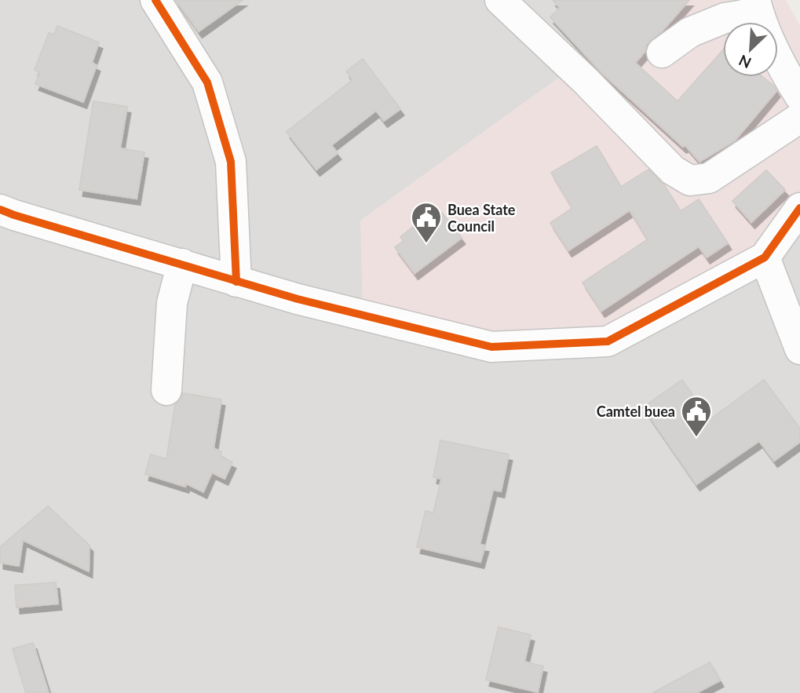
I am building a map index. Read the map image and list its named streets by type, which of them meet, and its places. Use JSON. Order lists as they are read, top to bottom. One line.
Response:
{"places":{"public building":["Buea State Council","Camtel buea"]},"north":"bottom left"}
